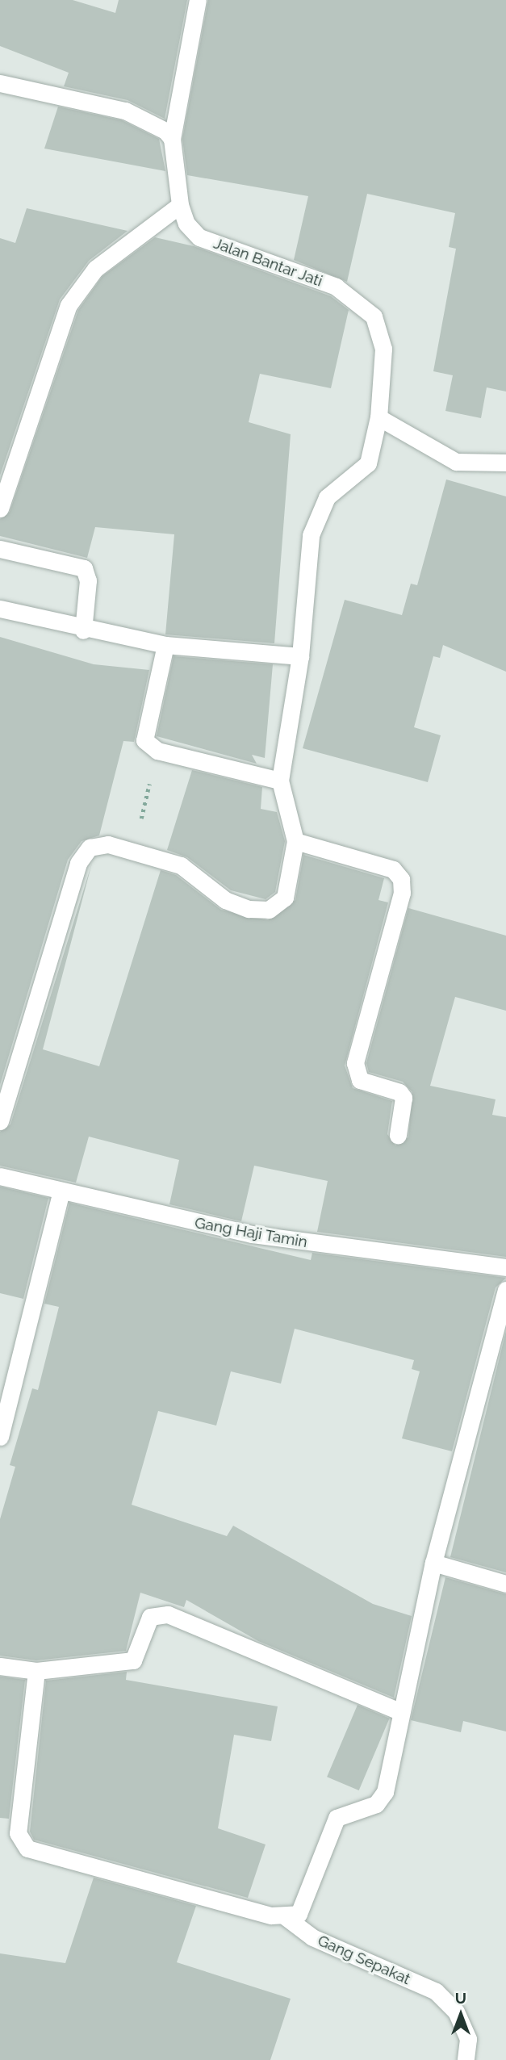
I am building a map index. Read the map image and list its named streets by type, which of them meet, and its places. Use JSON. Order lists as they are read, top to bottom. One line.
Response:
{"streets":{"street":["Jalan Bantar Jati","Gang Haji Tamin","Gang Sepakat"]},"north":"top"}
